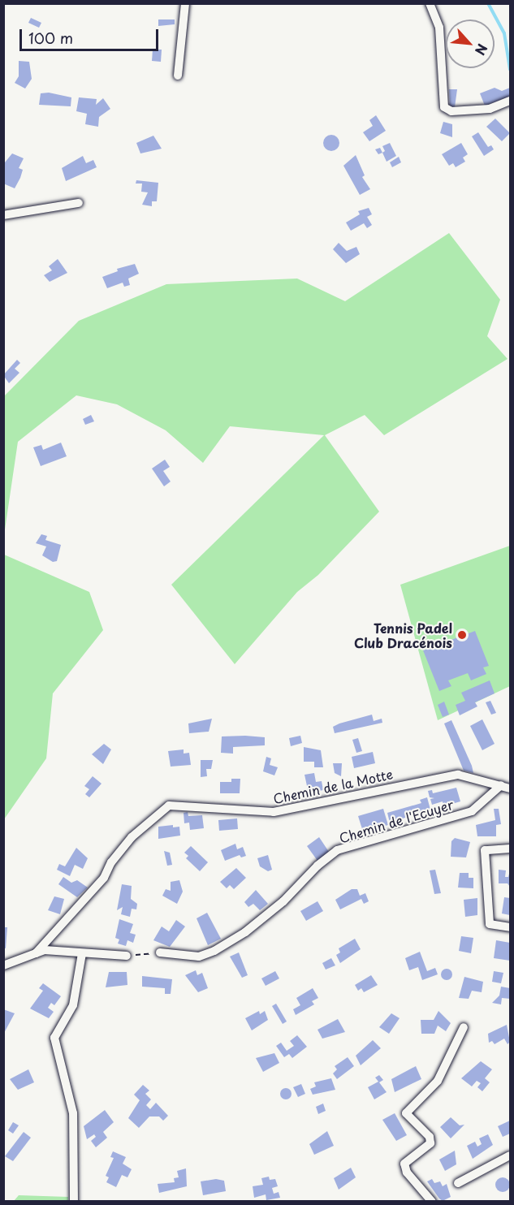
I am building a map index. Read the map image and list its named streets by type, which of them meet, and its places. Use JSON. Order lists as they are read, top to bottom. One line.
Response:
{"streets":{"street":["Chemin de la Motte","Chemin de l'Ecuyer"]},"crossings":[["Chemin de la Motte","Chemin de l'Ecuyer"]],"places":["Tennis Padel Club Dracénois"],"scale_bar":"100 m","north":"bottom right"}
